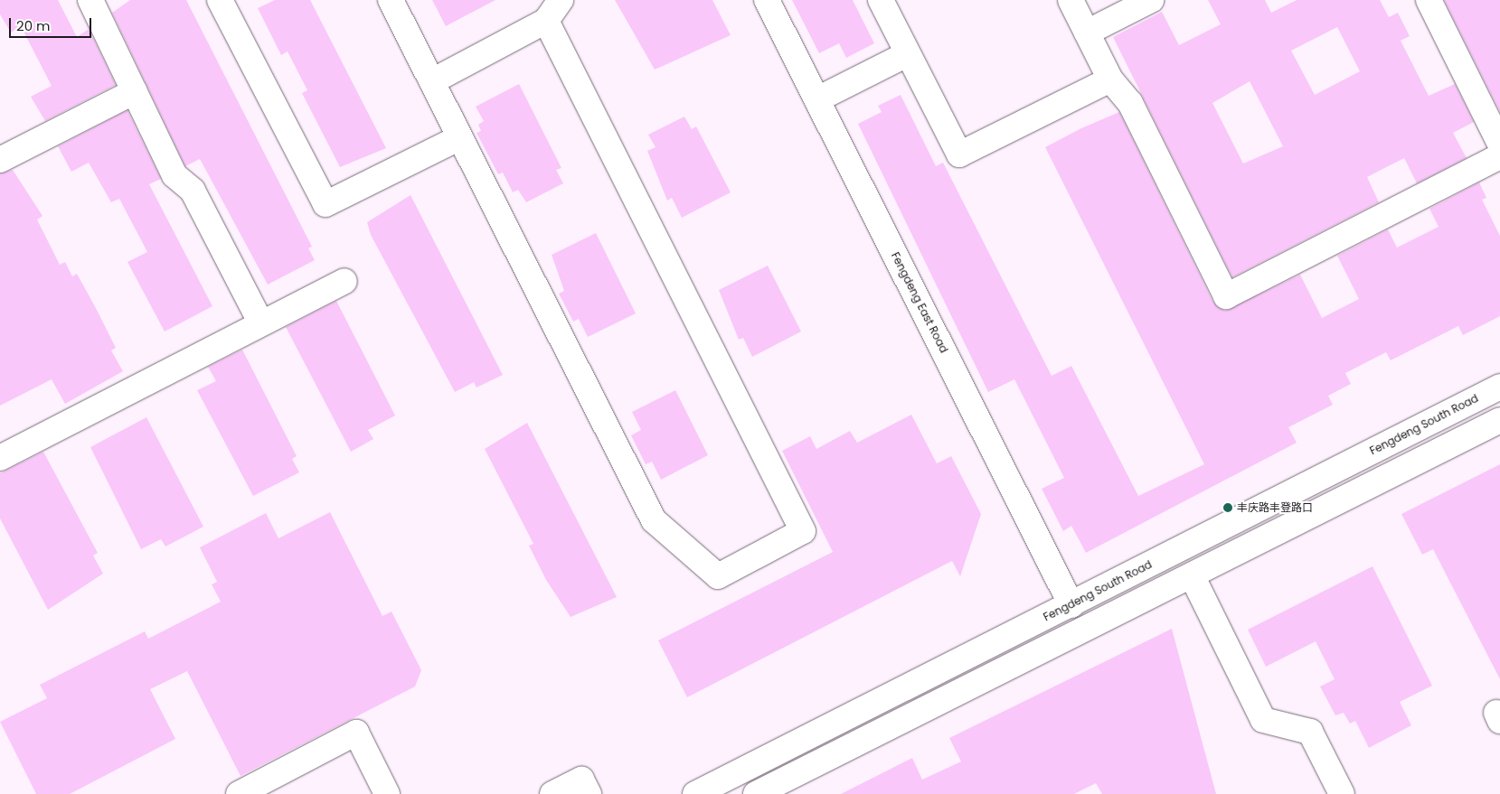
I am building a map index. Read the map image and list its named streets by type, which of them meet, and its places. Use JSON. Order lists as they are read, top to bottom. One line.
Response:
{"streets":{"street":["Fengdeng East Road","Fengdeng South Road"]},"crossings":[["Fengdeng East Road","Fengdeng South Road"]],"places":["丰庆路丰登路口"],"scale_bar":"20 m"}
